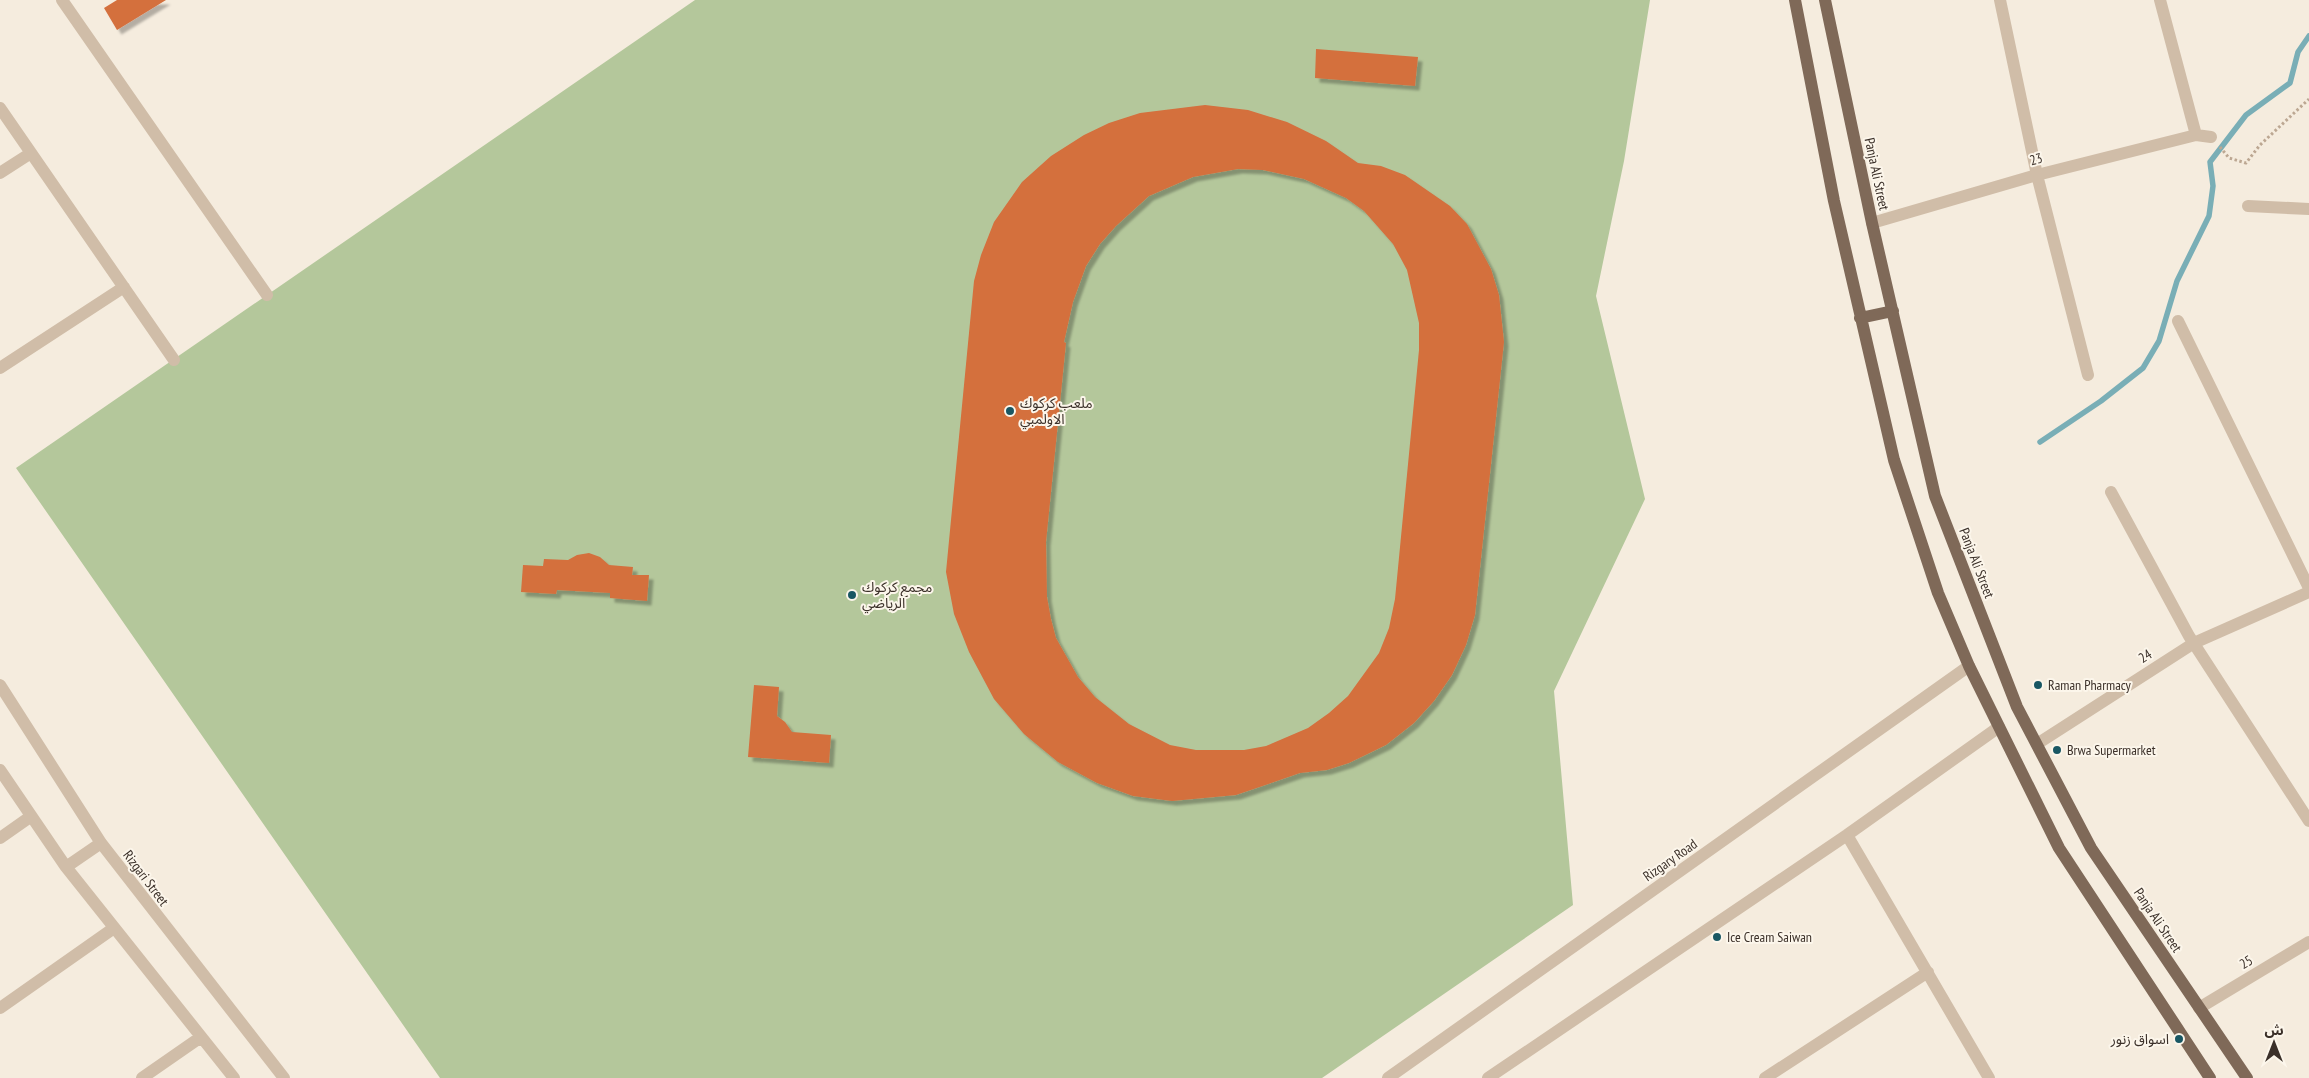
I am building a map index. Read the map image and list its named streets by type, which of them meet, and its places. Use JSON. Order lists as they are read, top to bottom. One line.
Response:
{"streets":{"main road":["Panja Ali Street"],"street":["23","24","Rizgary Road","Rizgari Street","25"]},"crossings":[["23","Panja Ali Street"],["Panja Ali Street","24"],["Panja Ali Street","25"]],"places":["ملعب كركوك الاولمبي","مجمع كركوك الرياضي","Raman Pharmacy","Brwa Supermarket","Ice Cream Saiwan","اسواق زنور"],"north":"top"}
